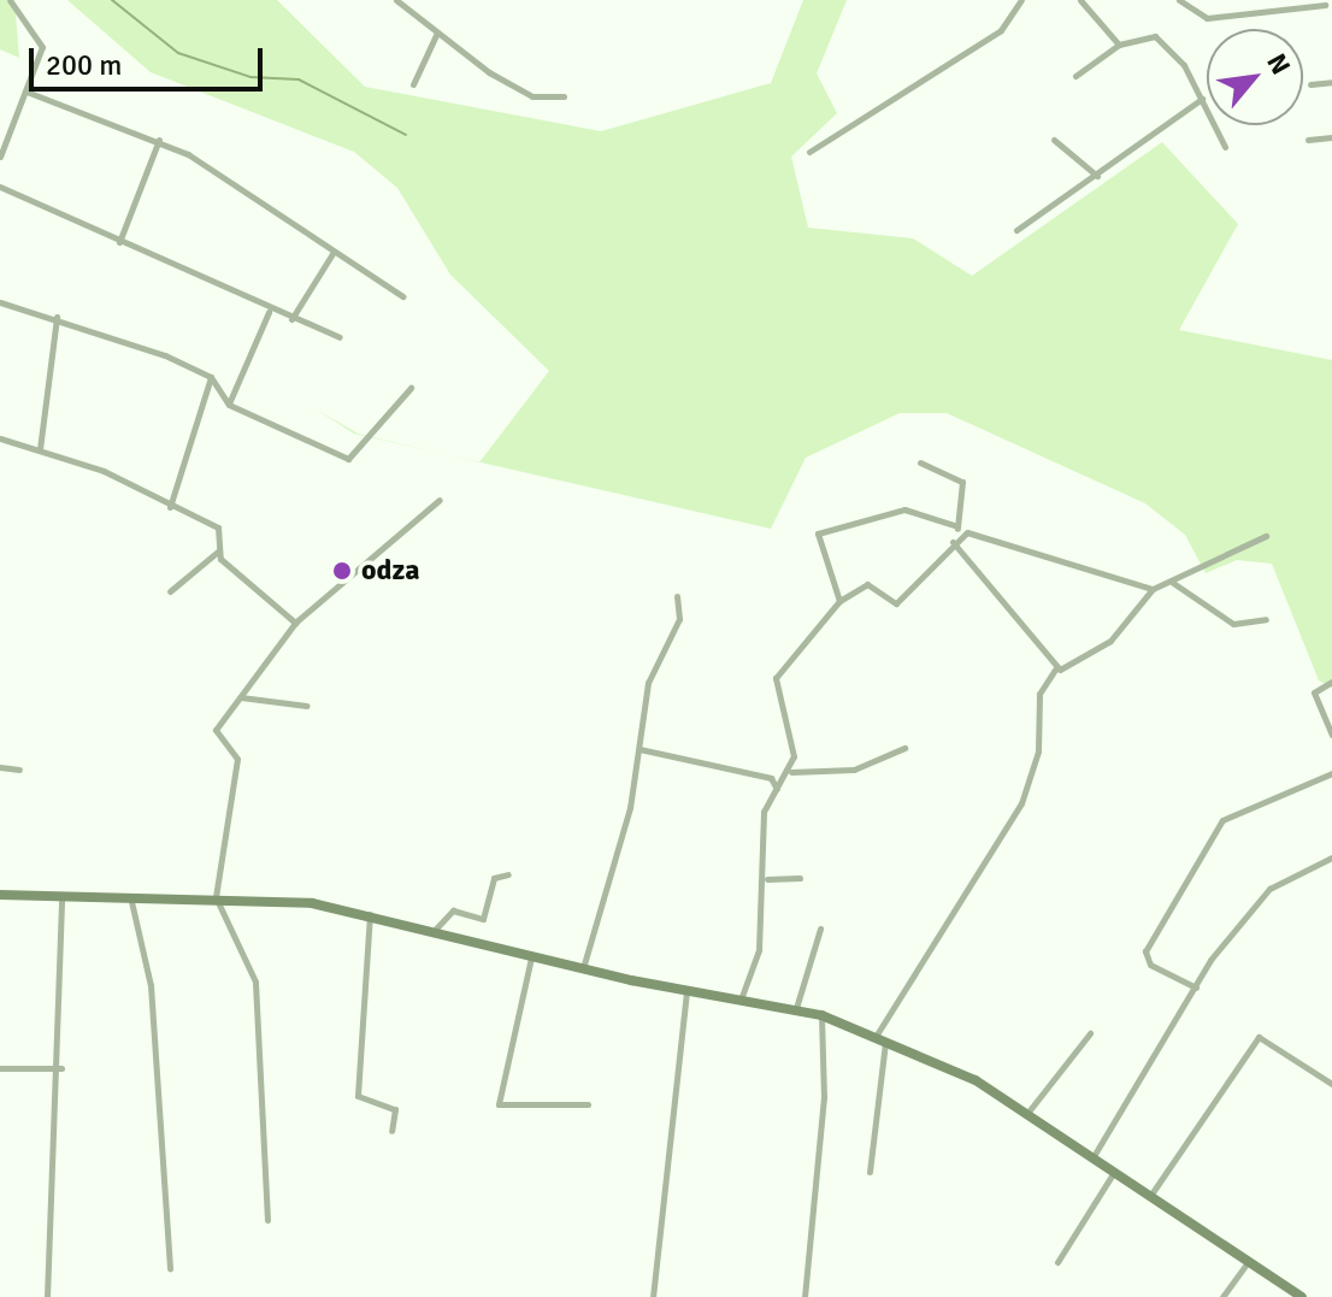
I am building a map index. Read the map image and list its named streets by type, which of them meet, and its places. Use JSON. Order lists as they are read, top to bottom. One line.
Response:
{"places":["odza"],"scale_bar":"200 m","north":"top right"}
